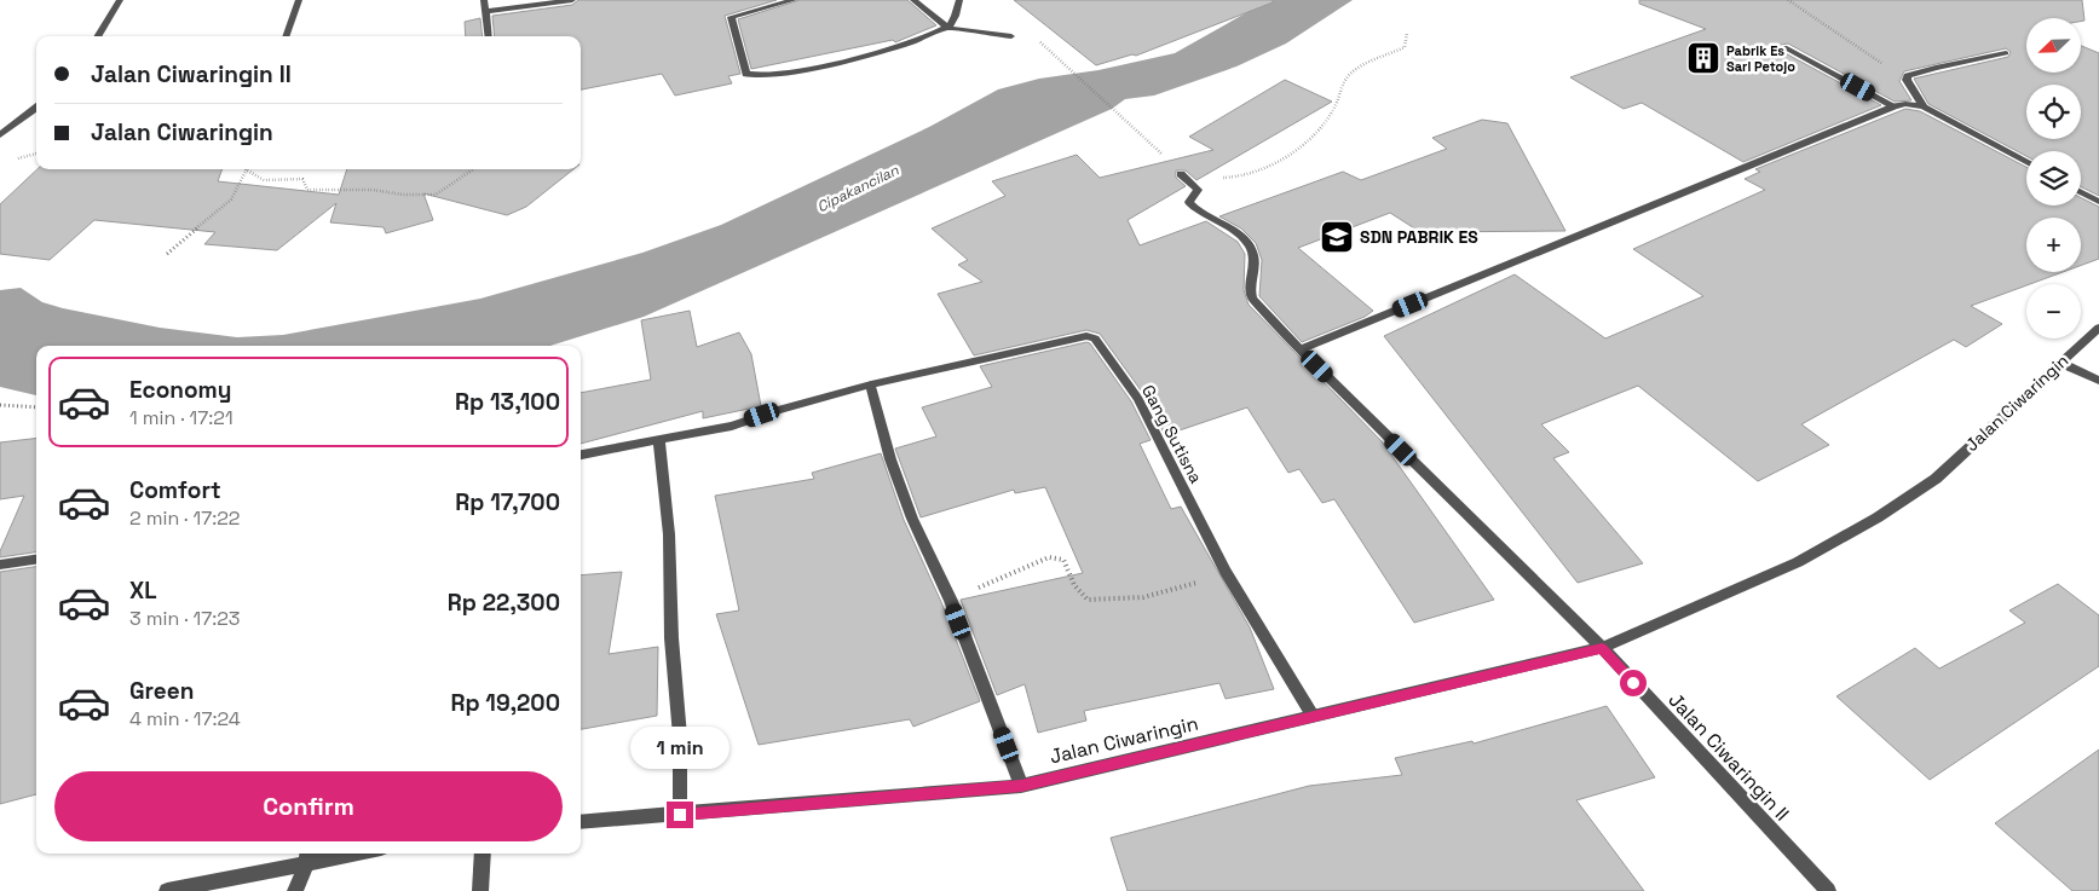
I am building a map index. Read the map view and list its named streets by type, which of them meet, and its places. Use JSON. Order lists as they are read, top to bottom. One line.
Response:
{"streets":{"street":["Jalan Ciwaringin","Gang Sutisna","Jalan Ciwaringin II"]},"crossings":[["Jalan Ciwaringin","Gang Sutisna"],["Jalan Ciwaringin","Jalan Ciwaringin II"]],"water":["Cipakancilan"],"places":{"building":["Pabrik Es Sari Petojo"],"school or university":["SDN PABRIK ES"]},"north":"bottom left","page":{"map_buttons":["+","−"],"banner":["Jalan Ciwaringin II","Jalan Ciwaringin"],"list":[{"name":"Economy","note":"1 min · 17:21","value":"Rp 13,100"},{"name":"Comfort","note":"2 min · 17:22","value":"Rp 17,700"},{"name":"XL","note":"3 min · 17:23","value":"Rp 22,300"},{"name":"Green","note":"4 min · 17:24","value":"Rp 19,200"}],"bubble":"1 min","buttons":"Confirm"}}
